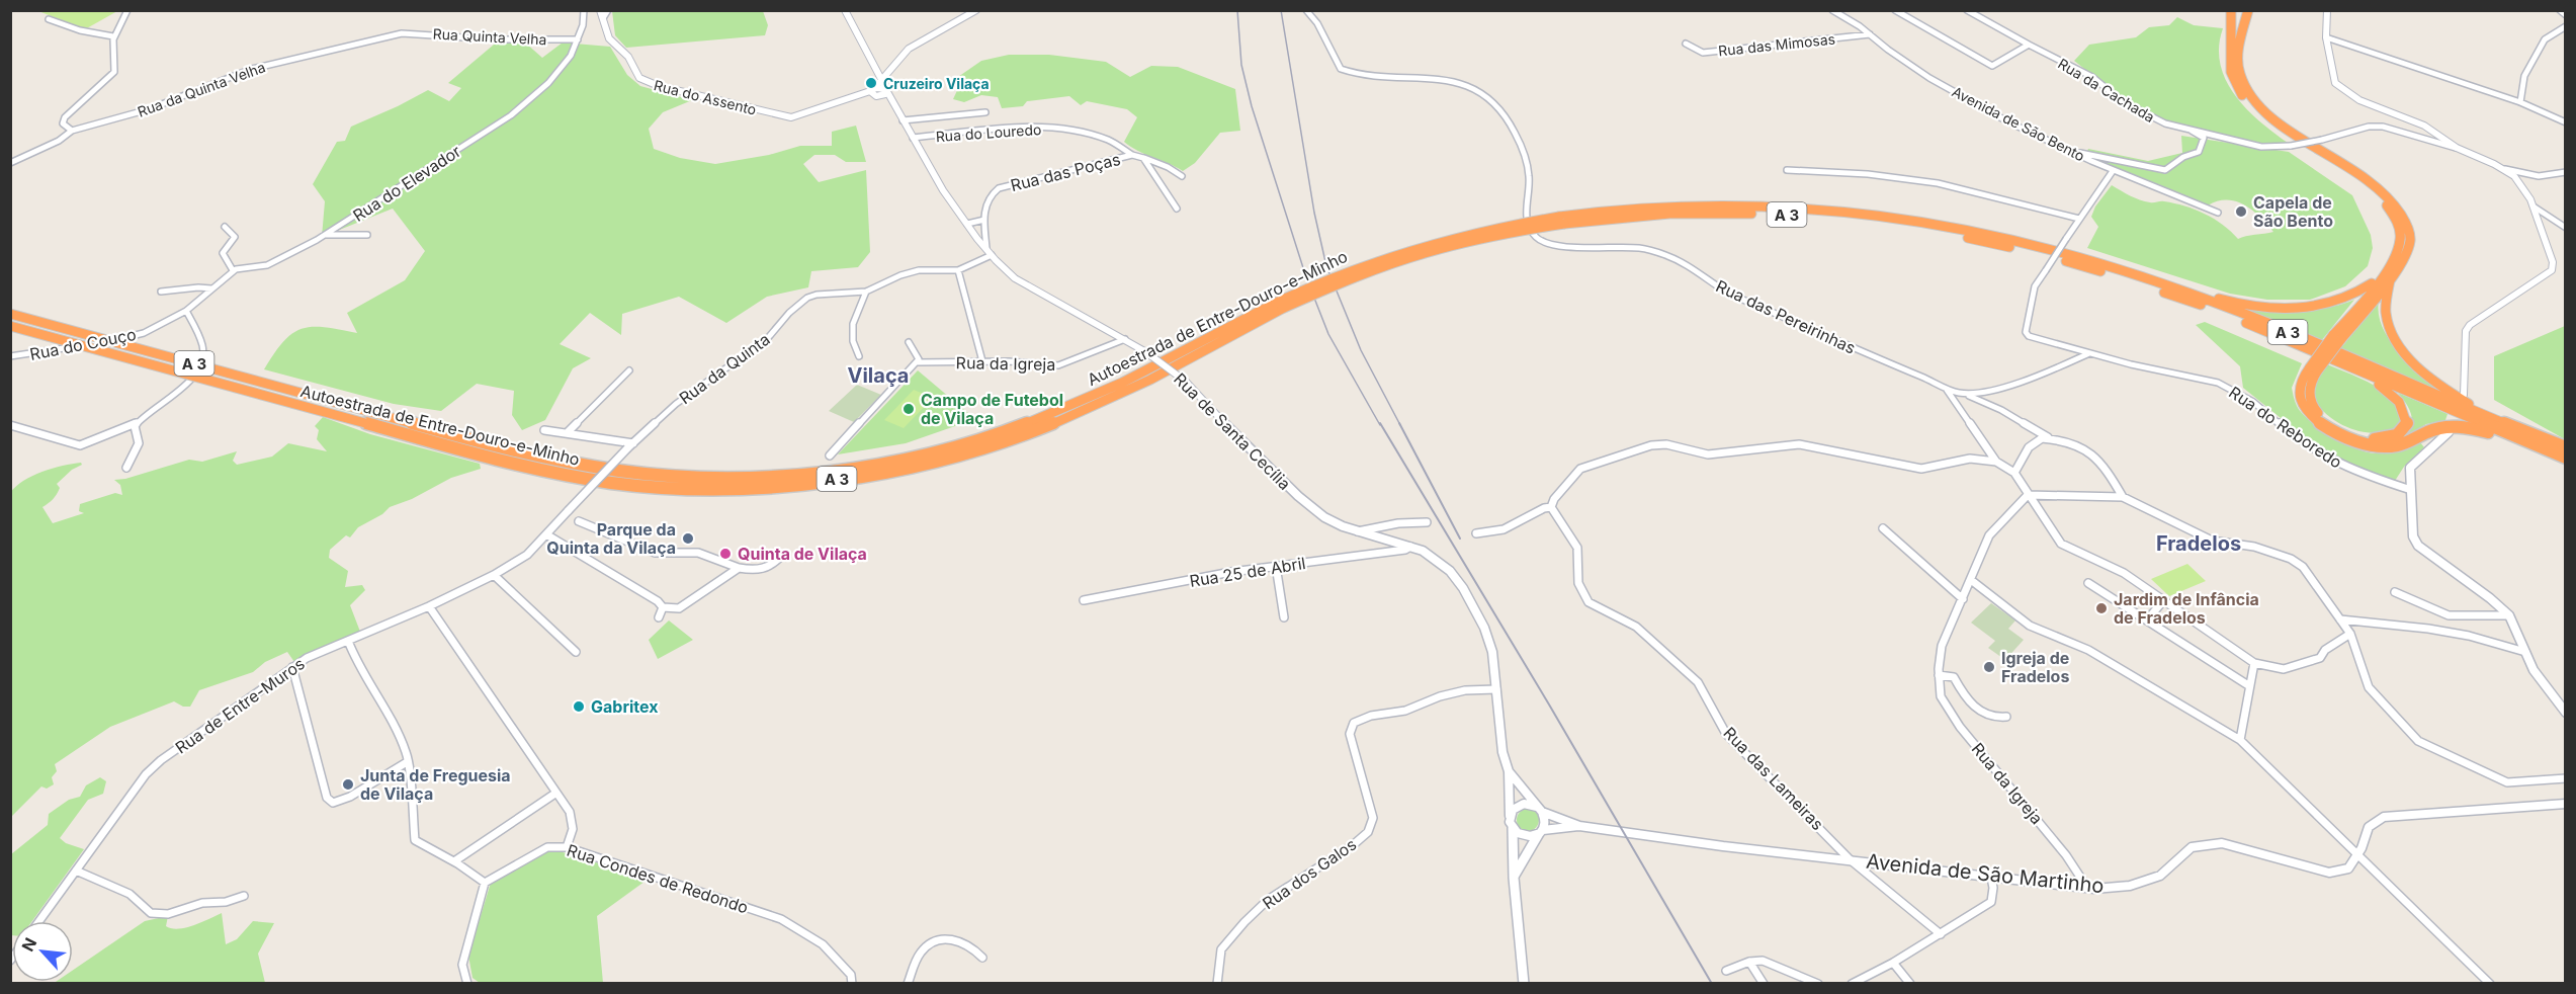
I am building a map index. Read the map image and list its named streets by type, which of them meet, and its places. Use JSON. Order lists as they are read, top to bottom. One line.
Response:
{"streets":{"highway":["A 3","Autoestrada de Entre-Douro-e-Minho"],"street":["Rua Quinta Velha","Rua das Mimosas","Rua da Quinta Velha","Rua da Cachada","Rua do Assento","Avenida de São Bento","Rua do Louredo","Rua das Poças","Rua do Elevador","Rua das Pereirinhas","Rua do Couço","Rua da Igreja","Rua da Quinta","Rua do Reboredo","Rua de Santa Cecília","Rua 25 de Abril","Rua de Entre-Muros","Rua das Lameiras","Rua dos Galos","Avenida de São Martinho","Rua Condes de Redondo"]},"crossings":[["Rua Quinta Velha","Rua da Quinta Velha"],["Rua Quinta Velha","Rua do Elevador"],["Rua das Mimosas","Avenida de São Bento"],["Rua do Louredo","Rua das Poças"],["Rua do Louredo","Rua de Santa Cecília"],["Rua das Poças","Rua de Santa Cecília"],["Rua da Igreja","Rua de Santa Cecília"],["Rua da Igreja","Avenida de São Martinho"],["Rua da Quinta","Rua de Entre-Muros"],["Rua de Santa Cecília","Rua 25 de Abril"],["Rua de Santa Cecília","Rua dos Galos"],["Rua de Santa Cecília","Avenida de São Martinho"],["Rua das Lameiras","Avenida de São Martinho"]],"districts":["Vilaça","Fradelos"],"places":["Cruzeiro Vilaça","Capela de São Bento","Campo de Futebol de Vilaça","Parque da Quinta da Vilaça","Quinta de Vilaça","Jardim de Infância de Fradelos","Igreja de Fradelos","Gabritex","Junta de Freguesia de Vilaça"],"north":"top left"}
